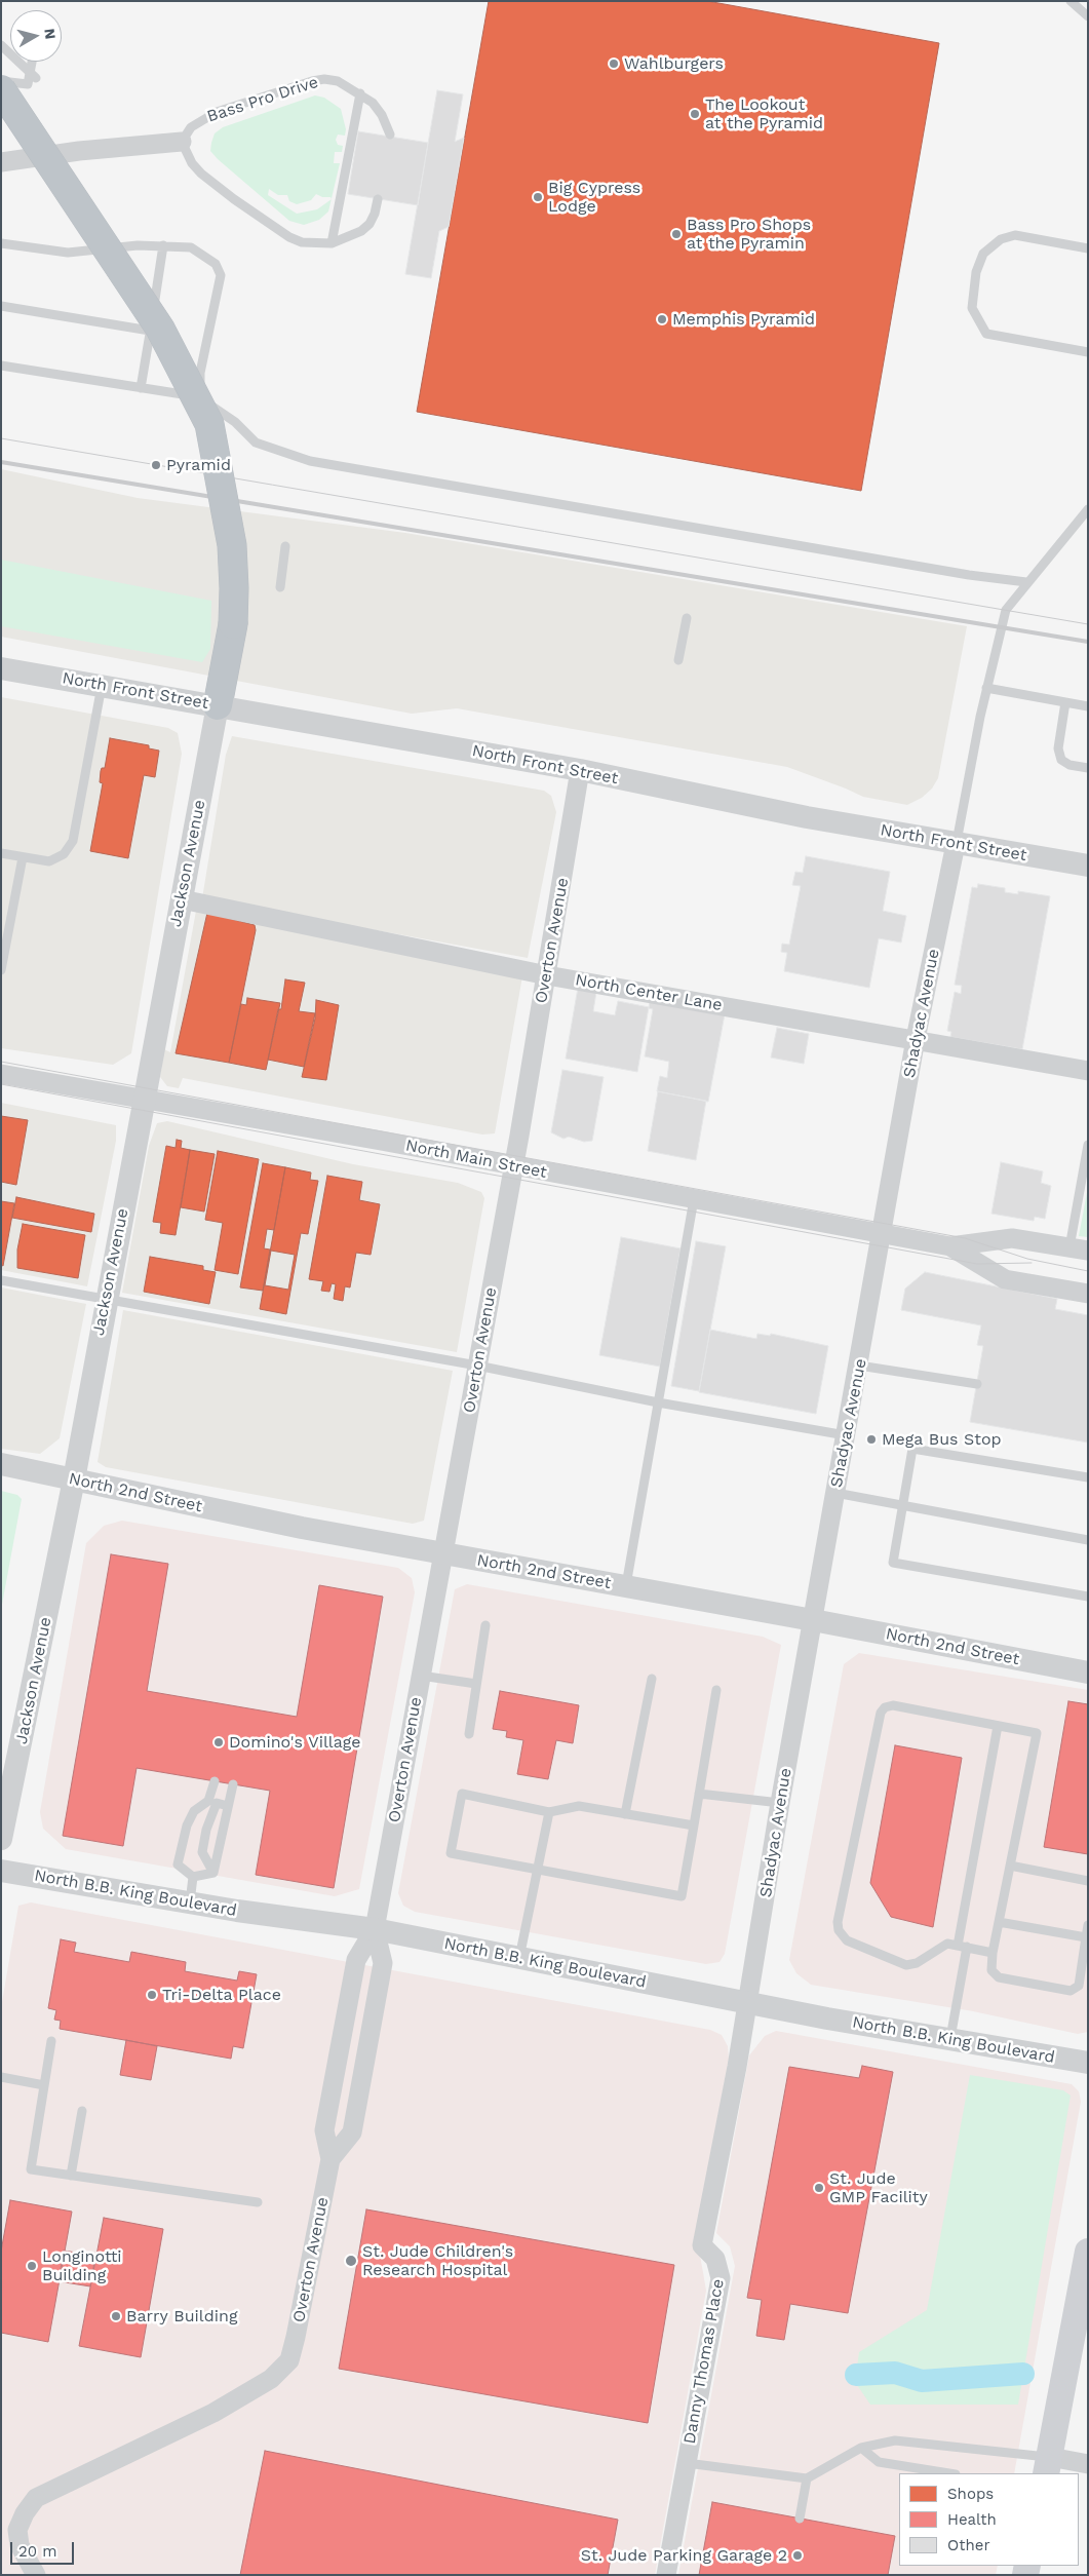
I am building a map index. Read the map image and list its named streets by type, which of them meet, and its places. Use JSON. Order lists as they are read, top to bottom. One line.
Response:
{"streets":{"street":["North Front Street","Jackson Avenue","Overton Avenue","North Center Lane","Shadyac Avenue","North Main Street","North 2nd Street","North B.B. King Boulevard","Danny Thomas Place"],"lane":["Bass Pro Drive"]},"crossings":[["North Front Street","Jackson Avenue"],["North Front Street","Overton Avenue"],["North Front Street","Shadyac Avenue"],["Jackson Avenue","North Center Lane"],["Jackson Avenue","North Main Street"],["Jackson Avenue","North 2nd Street"],["Overton Avenue","North Center Lane"],["Overton Avenue","North Main Street"],["Overton Avenue","North 2nd Street"],["Overton Avenue","North B.B. King Boulevard"],["North Center Lane","Shadyac Avenue"],["Shadyac Avenue","North Main Street"],["Shadyac Avenue","North 2nd Street"],["Shadyac Avenue","North B.B. King Boulevard"],["Shadyac Avenue","Danny Thomas Place"],["North B.B. King Boulevard","Danny Thomas Place"]],"places":["Wahlburgers","The Lookout at the Pyramid","Big Cypress Lodge","Bass Pro Shops at the Pyramin","Memphis Pyramid","Pyramid","Mega Bus Stop","Domino's Village","Tri-Delta Place","St. Jude GMP Facility","St. Jude Children's Research Hospital","Longinotti Building","Barry Building","St. Jude Parking Garage 2"],"legend":["Shops","Health","Other"],"scale_bar":"20 m","north":"right"}
